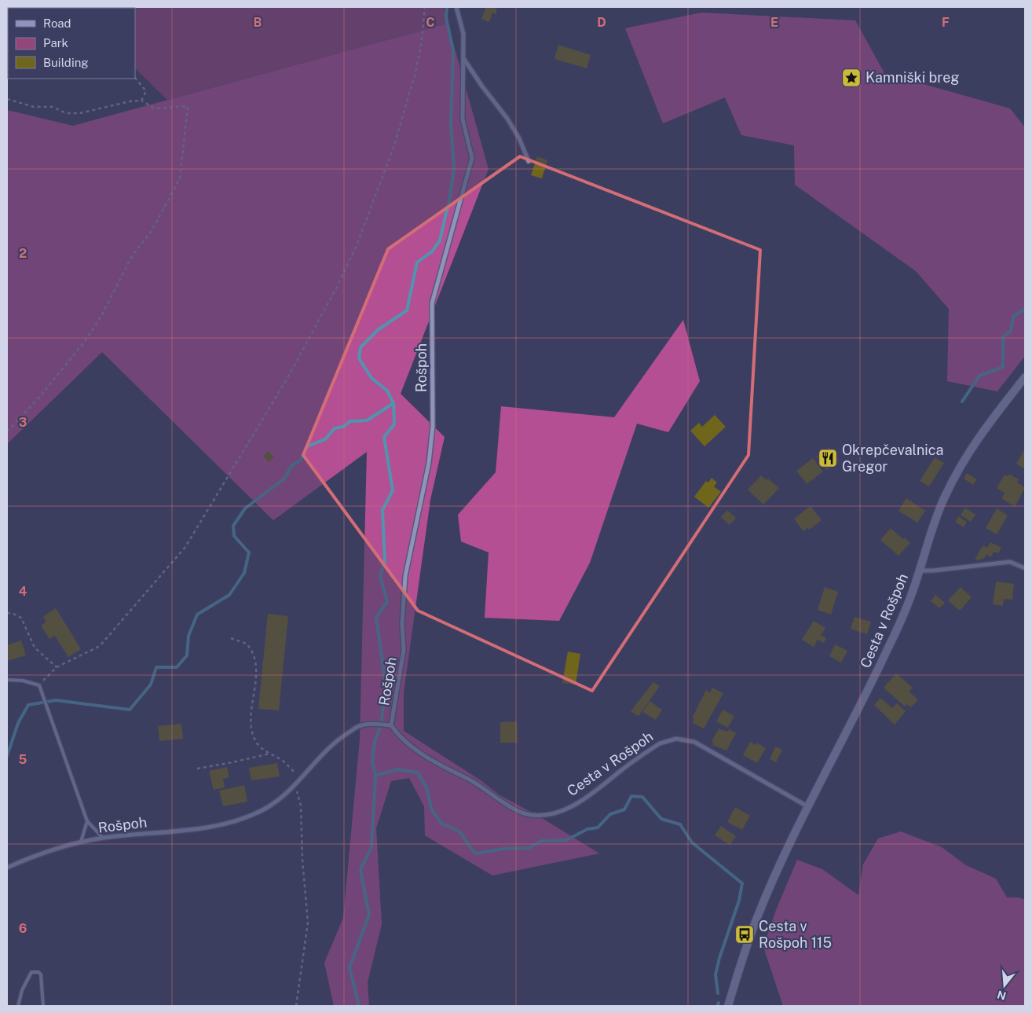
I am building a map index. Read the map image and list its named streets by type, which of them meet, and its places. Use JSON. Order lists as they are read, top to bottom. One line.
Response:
{"streets":{"street":["Rošpoh","Cesta v Rošpoh"]},"crossings":[["Rošpoh","Cesta v Rošpoh"]],"places":{"place":["Kamniški breg"],"restaurant":["Okrepčevalnica Gregor"],"bus stop":["Cesta v Rošpoh 115"]},"legend":["Road","Park","Building"],"north":"bottom","grid":{"columns":["B","C","D","E","F"],"rows":["2","3","4","5","6"]}}
